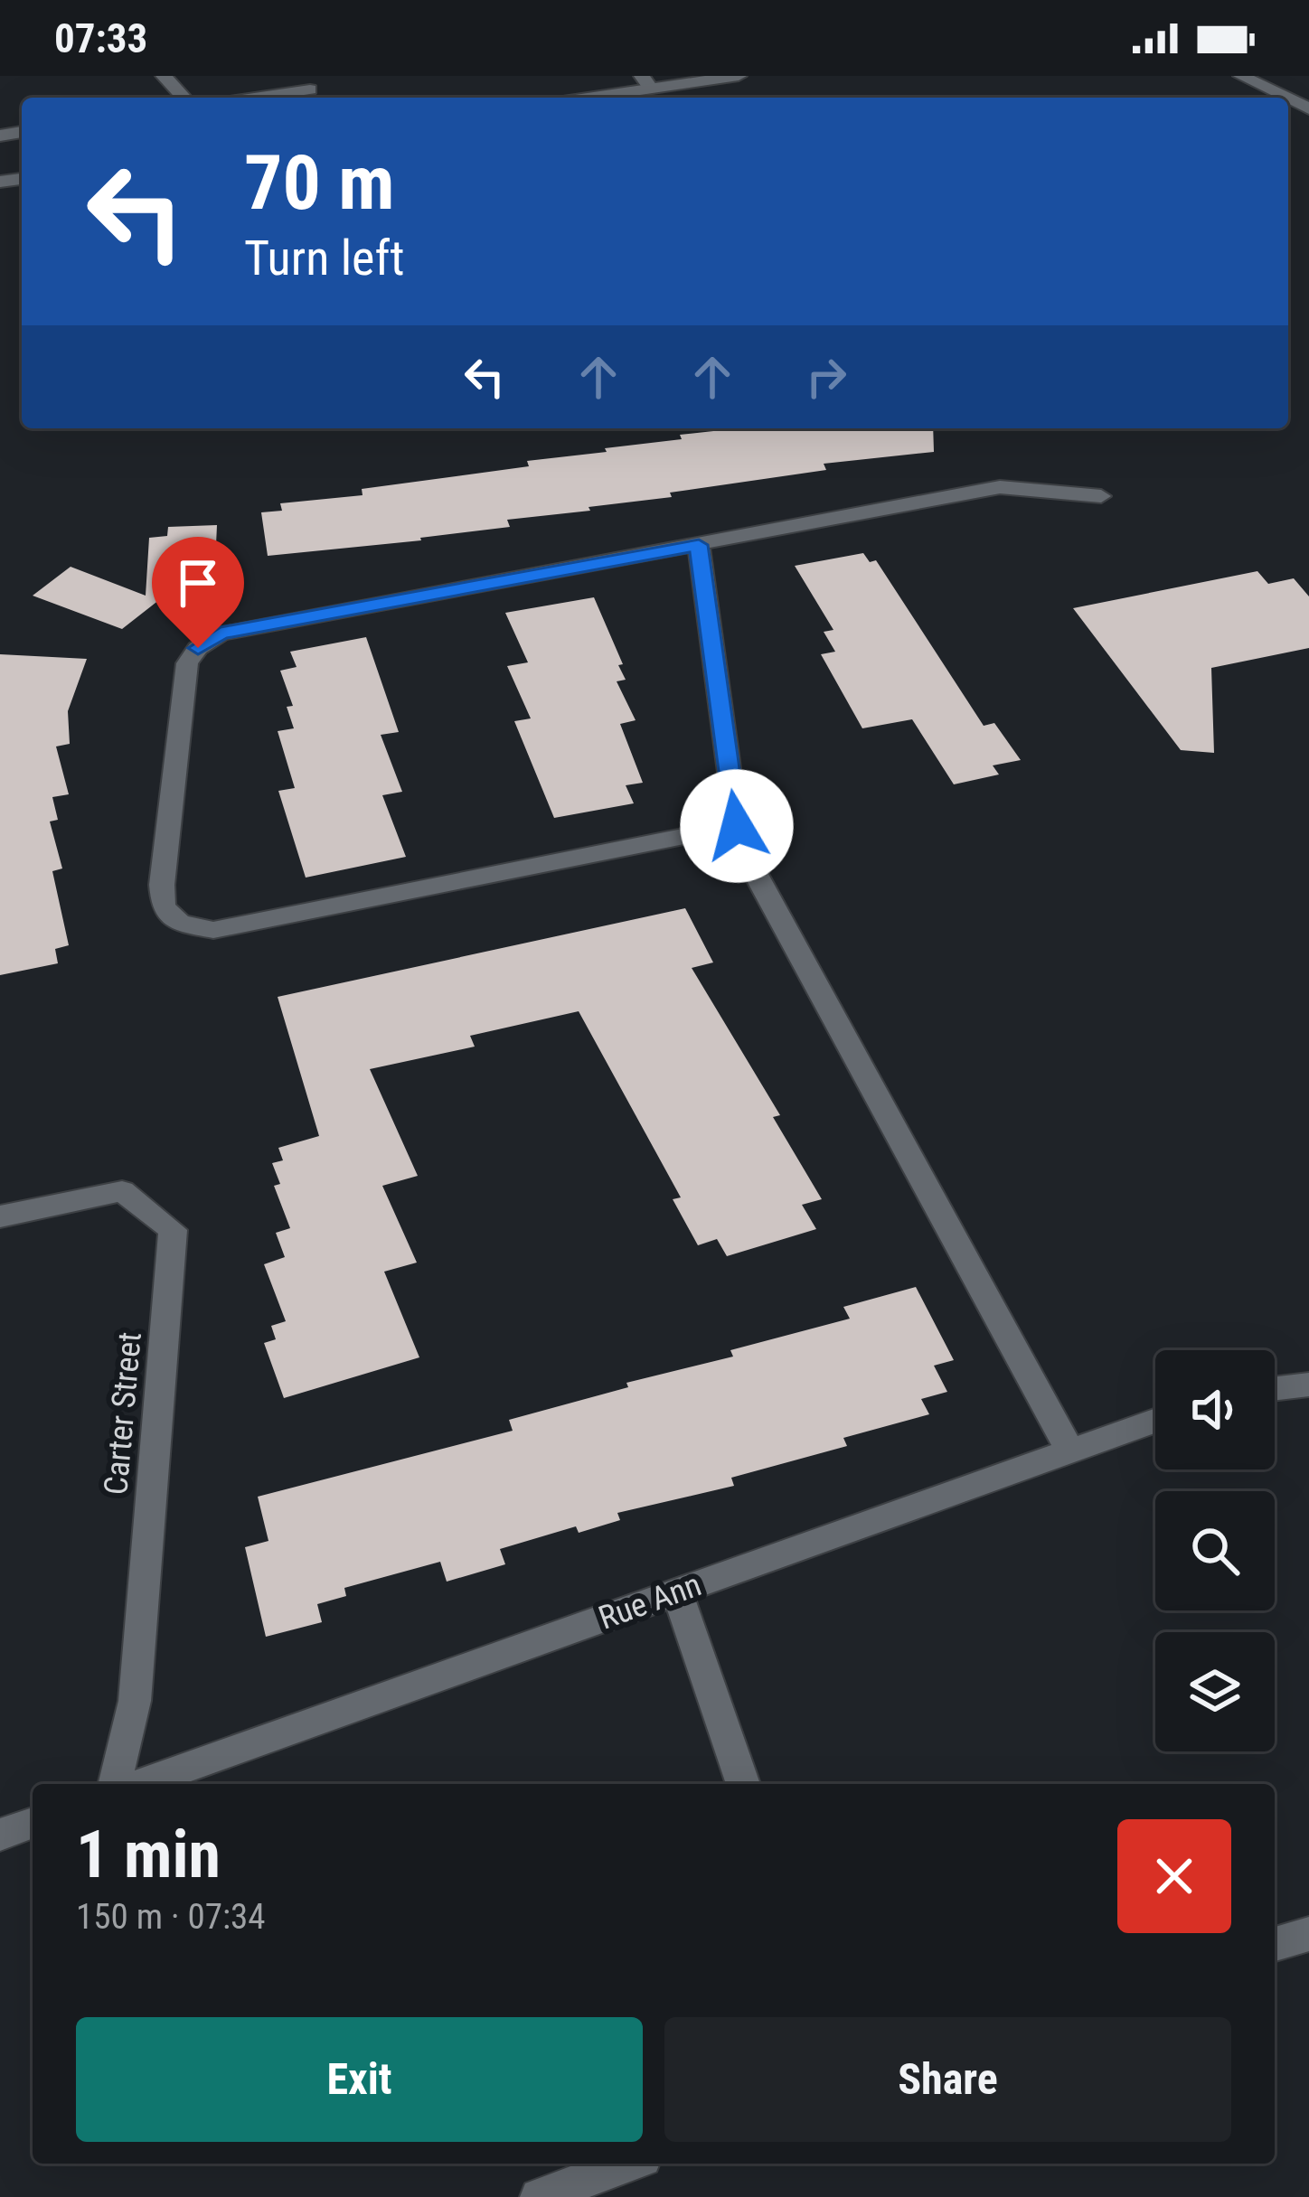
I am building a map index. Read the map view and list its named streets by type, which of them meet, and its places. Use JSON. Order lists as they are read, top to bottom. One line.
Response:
{"streets":{"street":["Carter Street","Rue Ann"]},"page":{"status":"07:33","turn":["70 m","Turn left"],"heading":["1 min","150 m · 07:34"],"buttons":["Exit","Share"]}}
